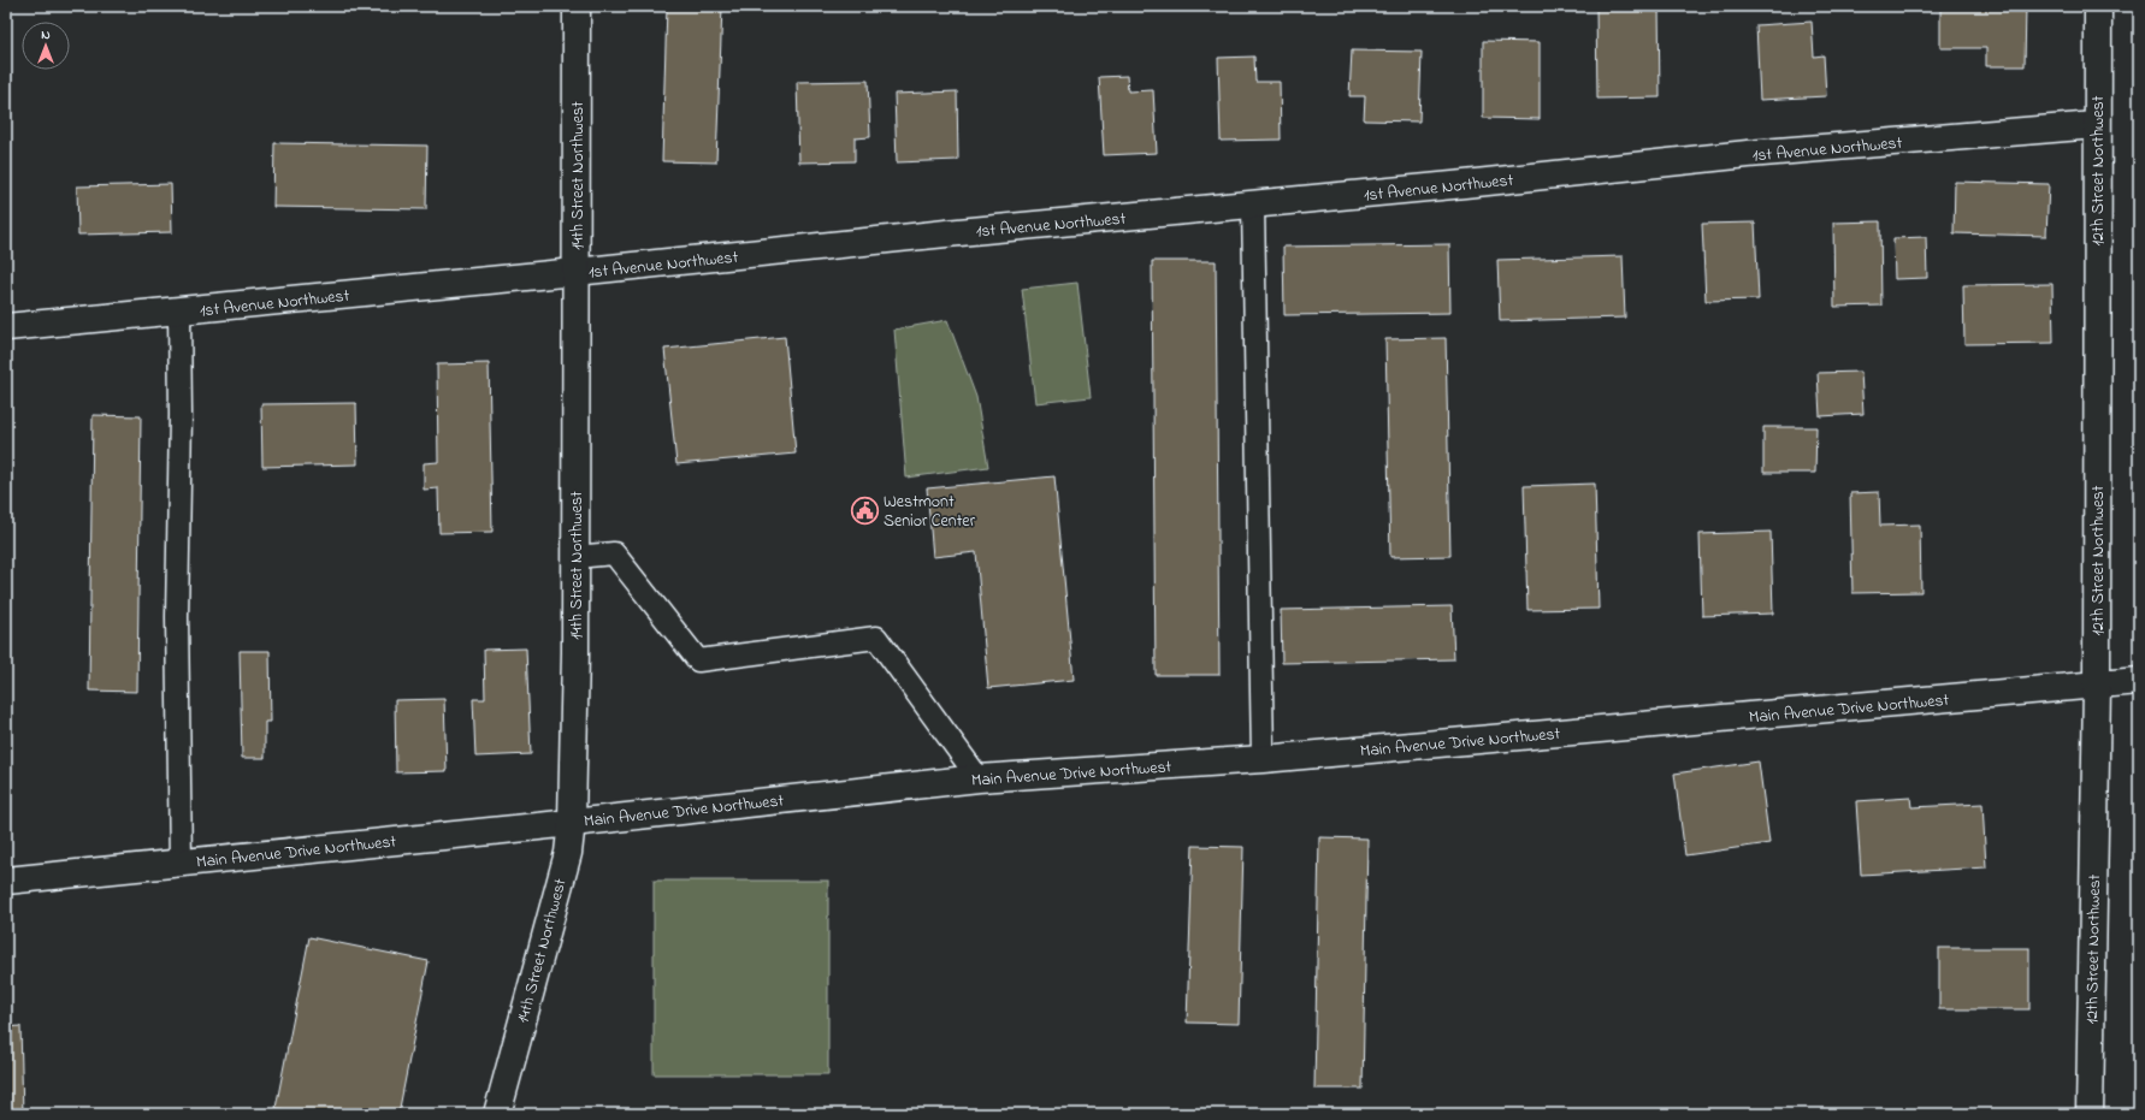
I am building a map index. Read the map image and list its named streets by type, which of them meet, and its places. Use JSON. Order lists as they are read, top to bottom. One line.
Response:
{"streets":{"street":["1st Avenue Northwest","12th Street Northwest","14th Street Northwest","Main Avenue Drive Northwest"]},"crossings":[["1st Avenue Northwest","12th Street Northwest"],["1st Avenue Northwest","14th Street Northwest"],["12th Street Northwest","Main Avenue Drive Northwest"],["14th Street Northwest","Main Avenue Drive Northwest"]],"places":{"public building":["Westmont Senior Center"]},"north":"top"}
